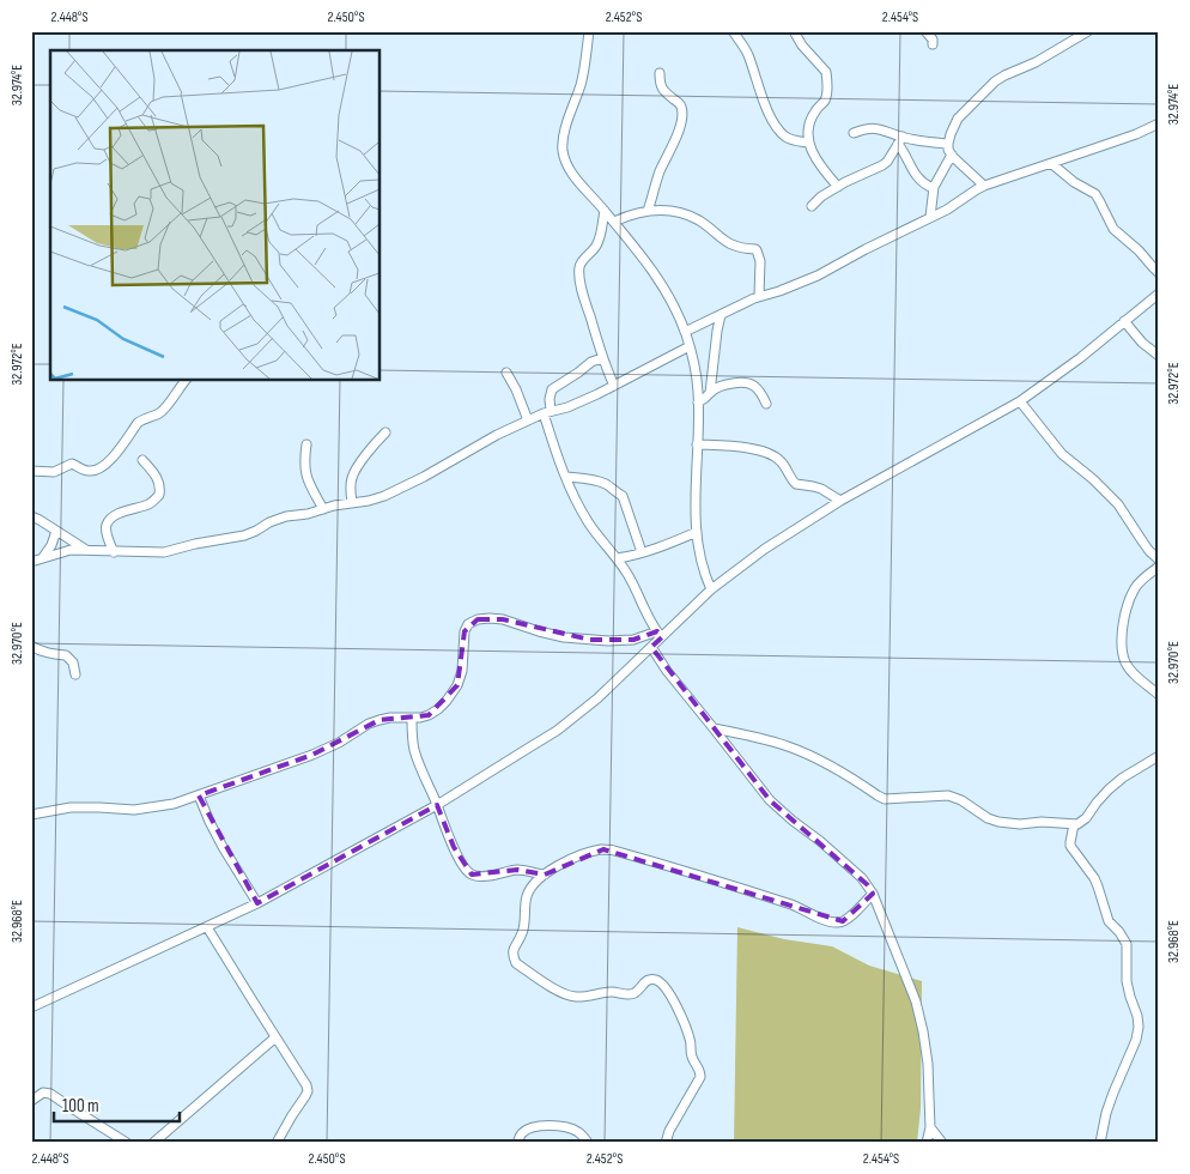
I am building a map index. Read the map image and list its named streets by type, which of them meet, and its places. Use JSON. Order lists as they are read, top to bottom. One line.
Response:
{"scale_bar":"100 m","coordinates":["2.448°S","2.450°S","2.452°S","2.454°S","32.974°E","32.972°E","32.970°E","32.968°E"]}
